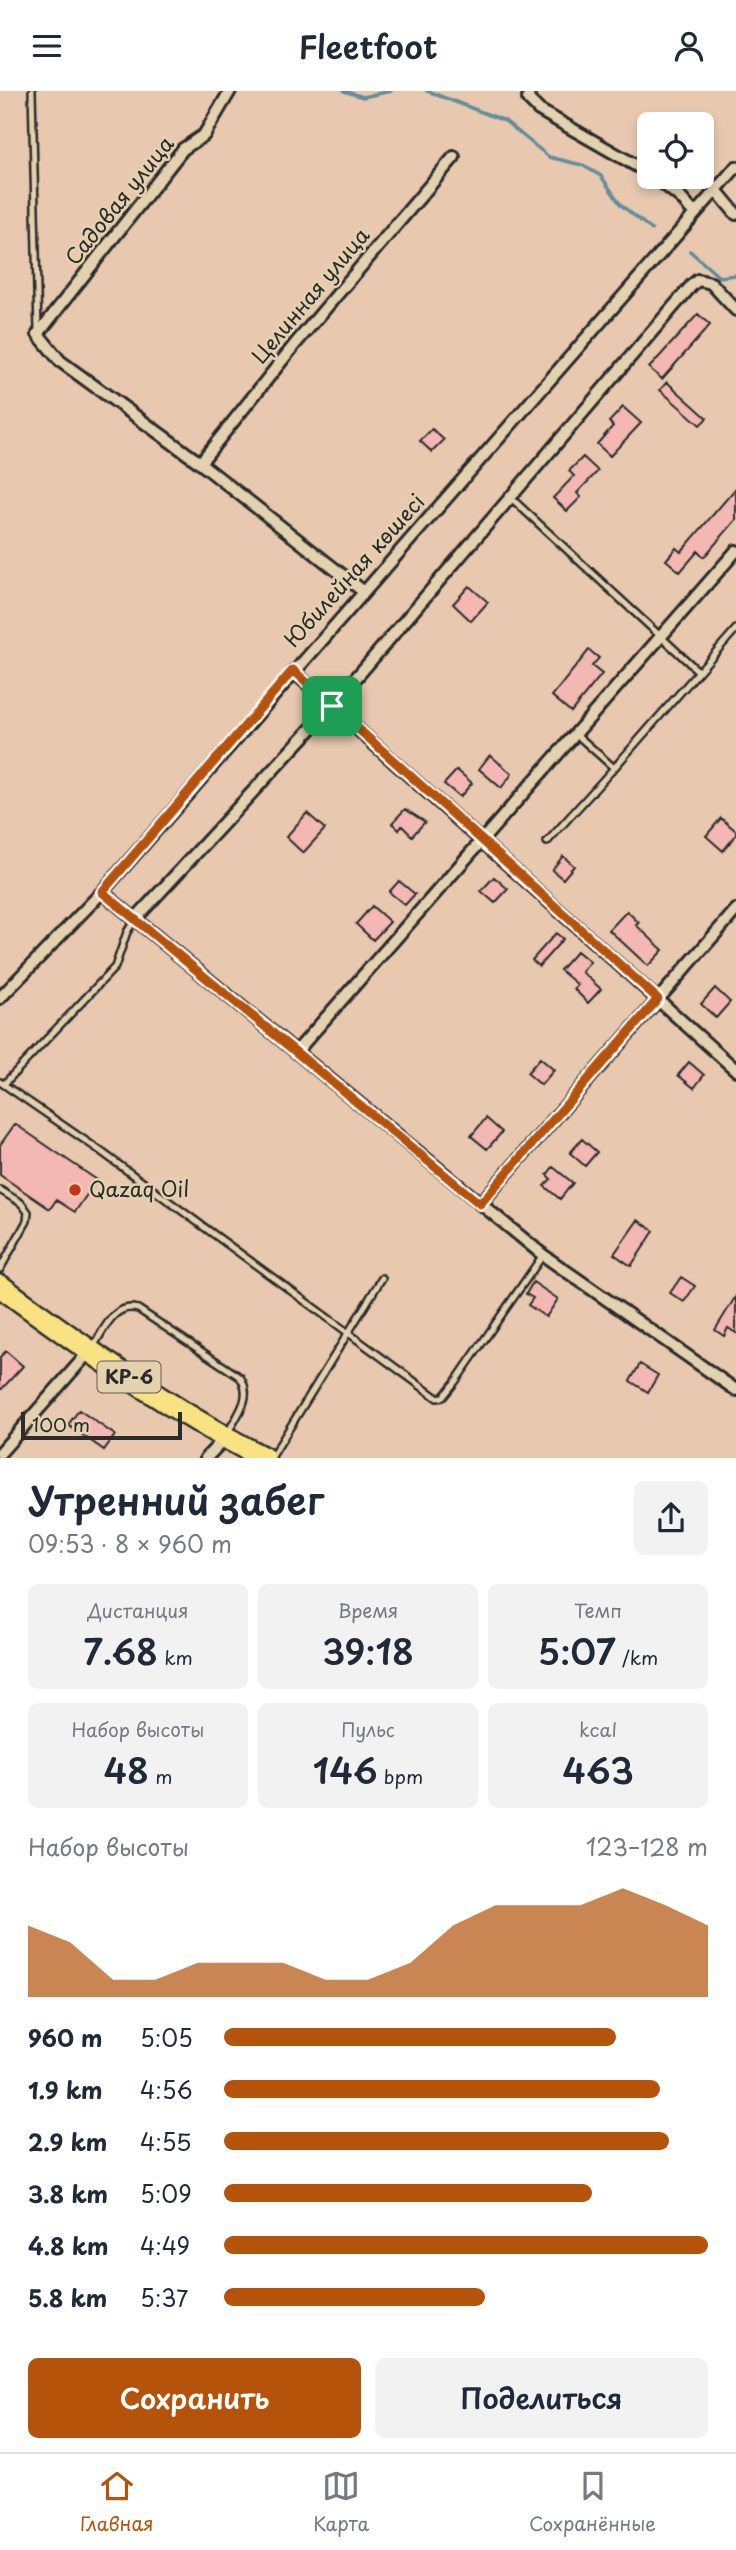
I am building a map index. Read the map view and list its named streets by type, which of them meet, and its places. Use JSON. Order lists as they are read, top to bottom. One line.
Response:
{"streets":{"highway":["KP-6"],"street":["Садовая улица","Целинная улица","Юбилейная көшесі"]},"places":["Qazaq Oil"],"scale_bar":"100 m","page":{"header":"Fleetfoot","scale":"100 m","heading":["Утренний забег","09:53 · 8 × 960 m"],"stats":[["Дистанция","7.68 km"],["Время","39:18"],["Темп","5:07 /km"],["Набор высоты","48 m"],["Пульс","146 bpm"],["kcal","463"]],"chart":["Набор высоты","123–128 m"],"list":[{"name":"960 m","note":"5:05"},{"name":"1.9 km","note":"4:56"},{"name":"2.9 km","note":"4:55"},{"name":"3.8 km","note":"5:09"},{"name":"4.8 km","note":"4:49"},{"name":"5.8 km","note":"5:37"}],"buttons":["Сохранить","Поделиться"],"tabs":["Главная","Карта","Сохранённые"]}}
